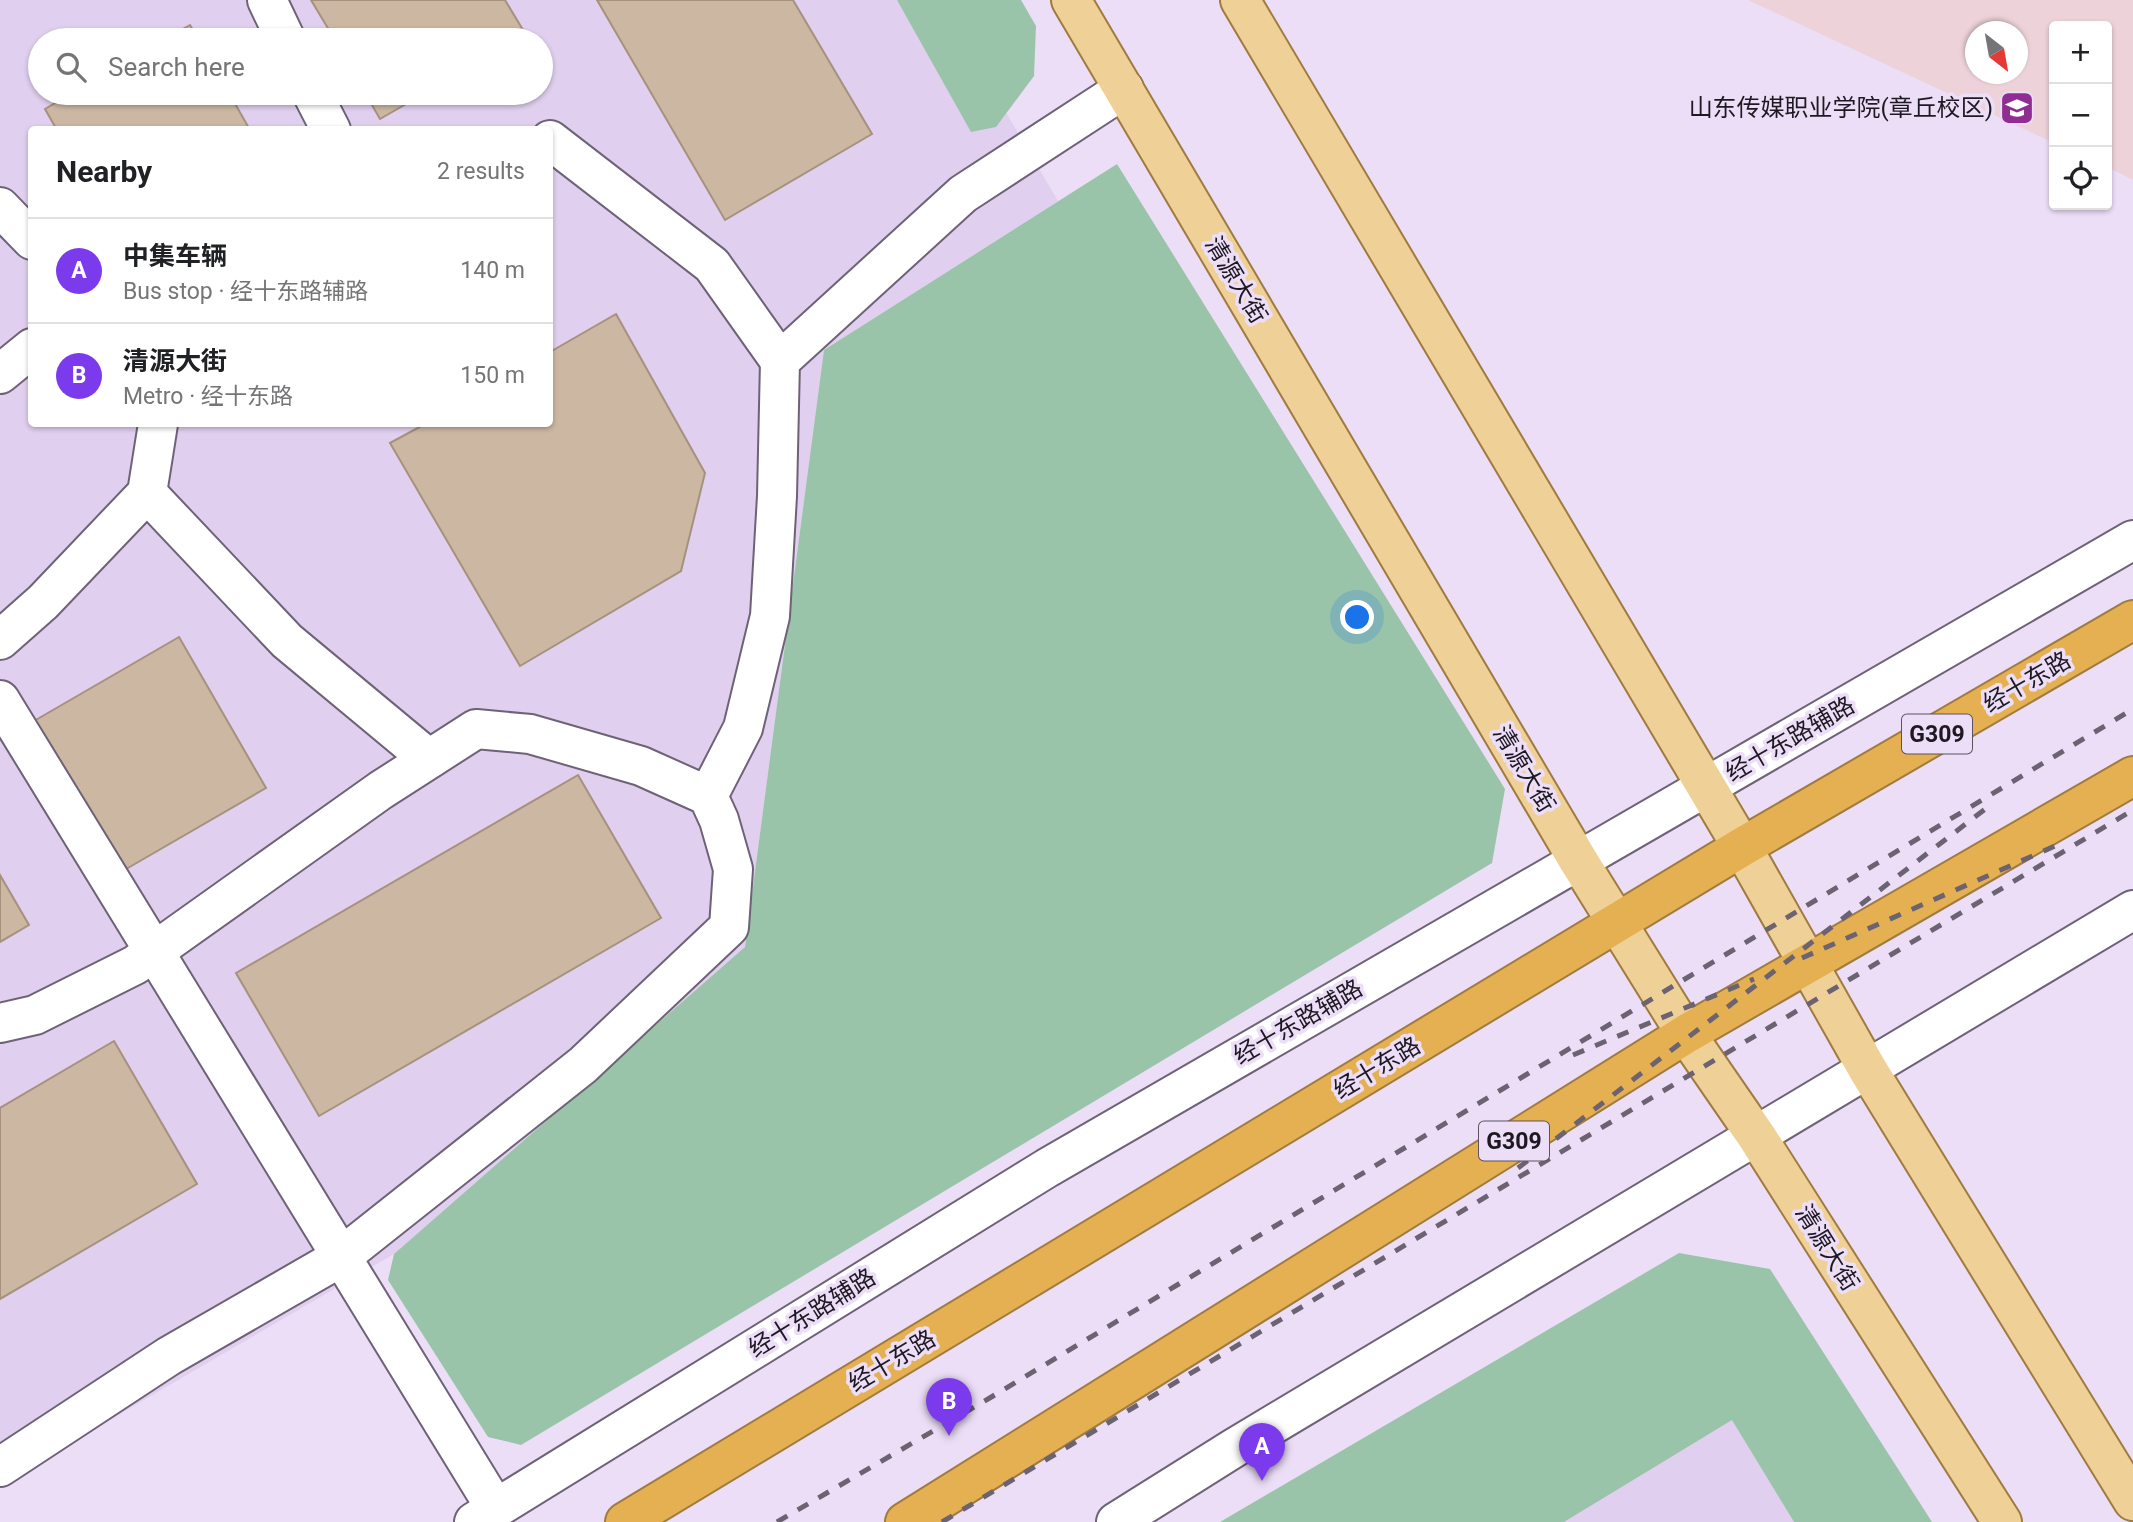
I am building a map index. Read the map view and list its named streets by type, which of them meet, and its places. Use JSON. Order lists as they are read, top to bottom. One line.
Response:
{"streets":{"highway":["经十东路","G309"],"main road":["清源大街"],"street":["经十东路辅路"]},"crossings":[["清源大街","经十东路"],["清源大街","G309"],["清源大街","经十东路辅路"]],"places":{"school or university":["山东传媒职业学院(章丘校区)"]},"north":"bottom right","page":{"map_buttons":["+","−"],"search":"Search here","heading":["Nearby","2 results"],"list":[{"mark":"A","name":"中集车辆","note":"Bus stop · 经十东路辅路","value":"140 m"},{"mark":"B","name":"清源大街","note":"Metro · 经十东路","value":"150 m"}],"pins":["B","A"]}}
